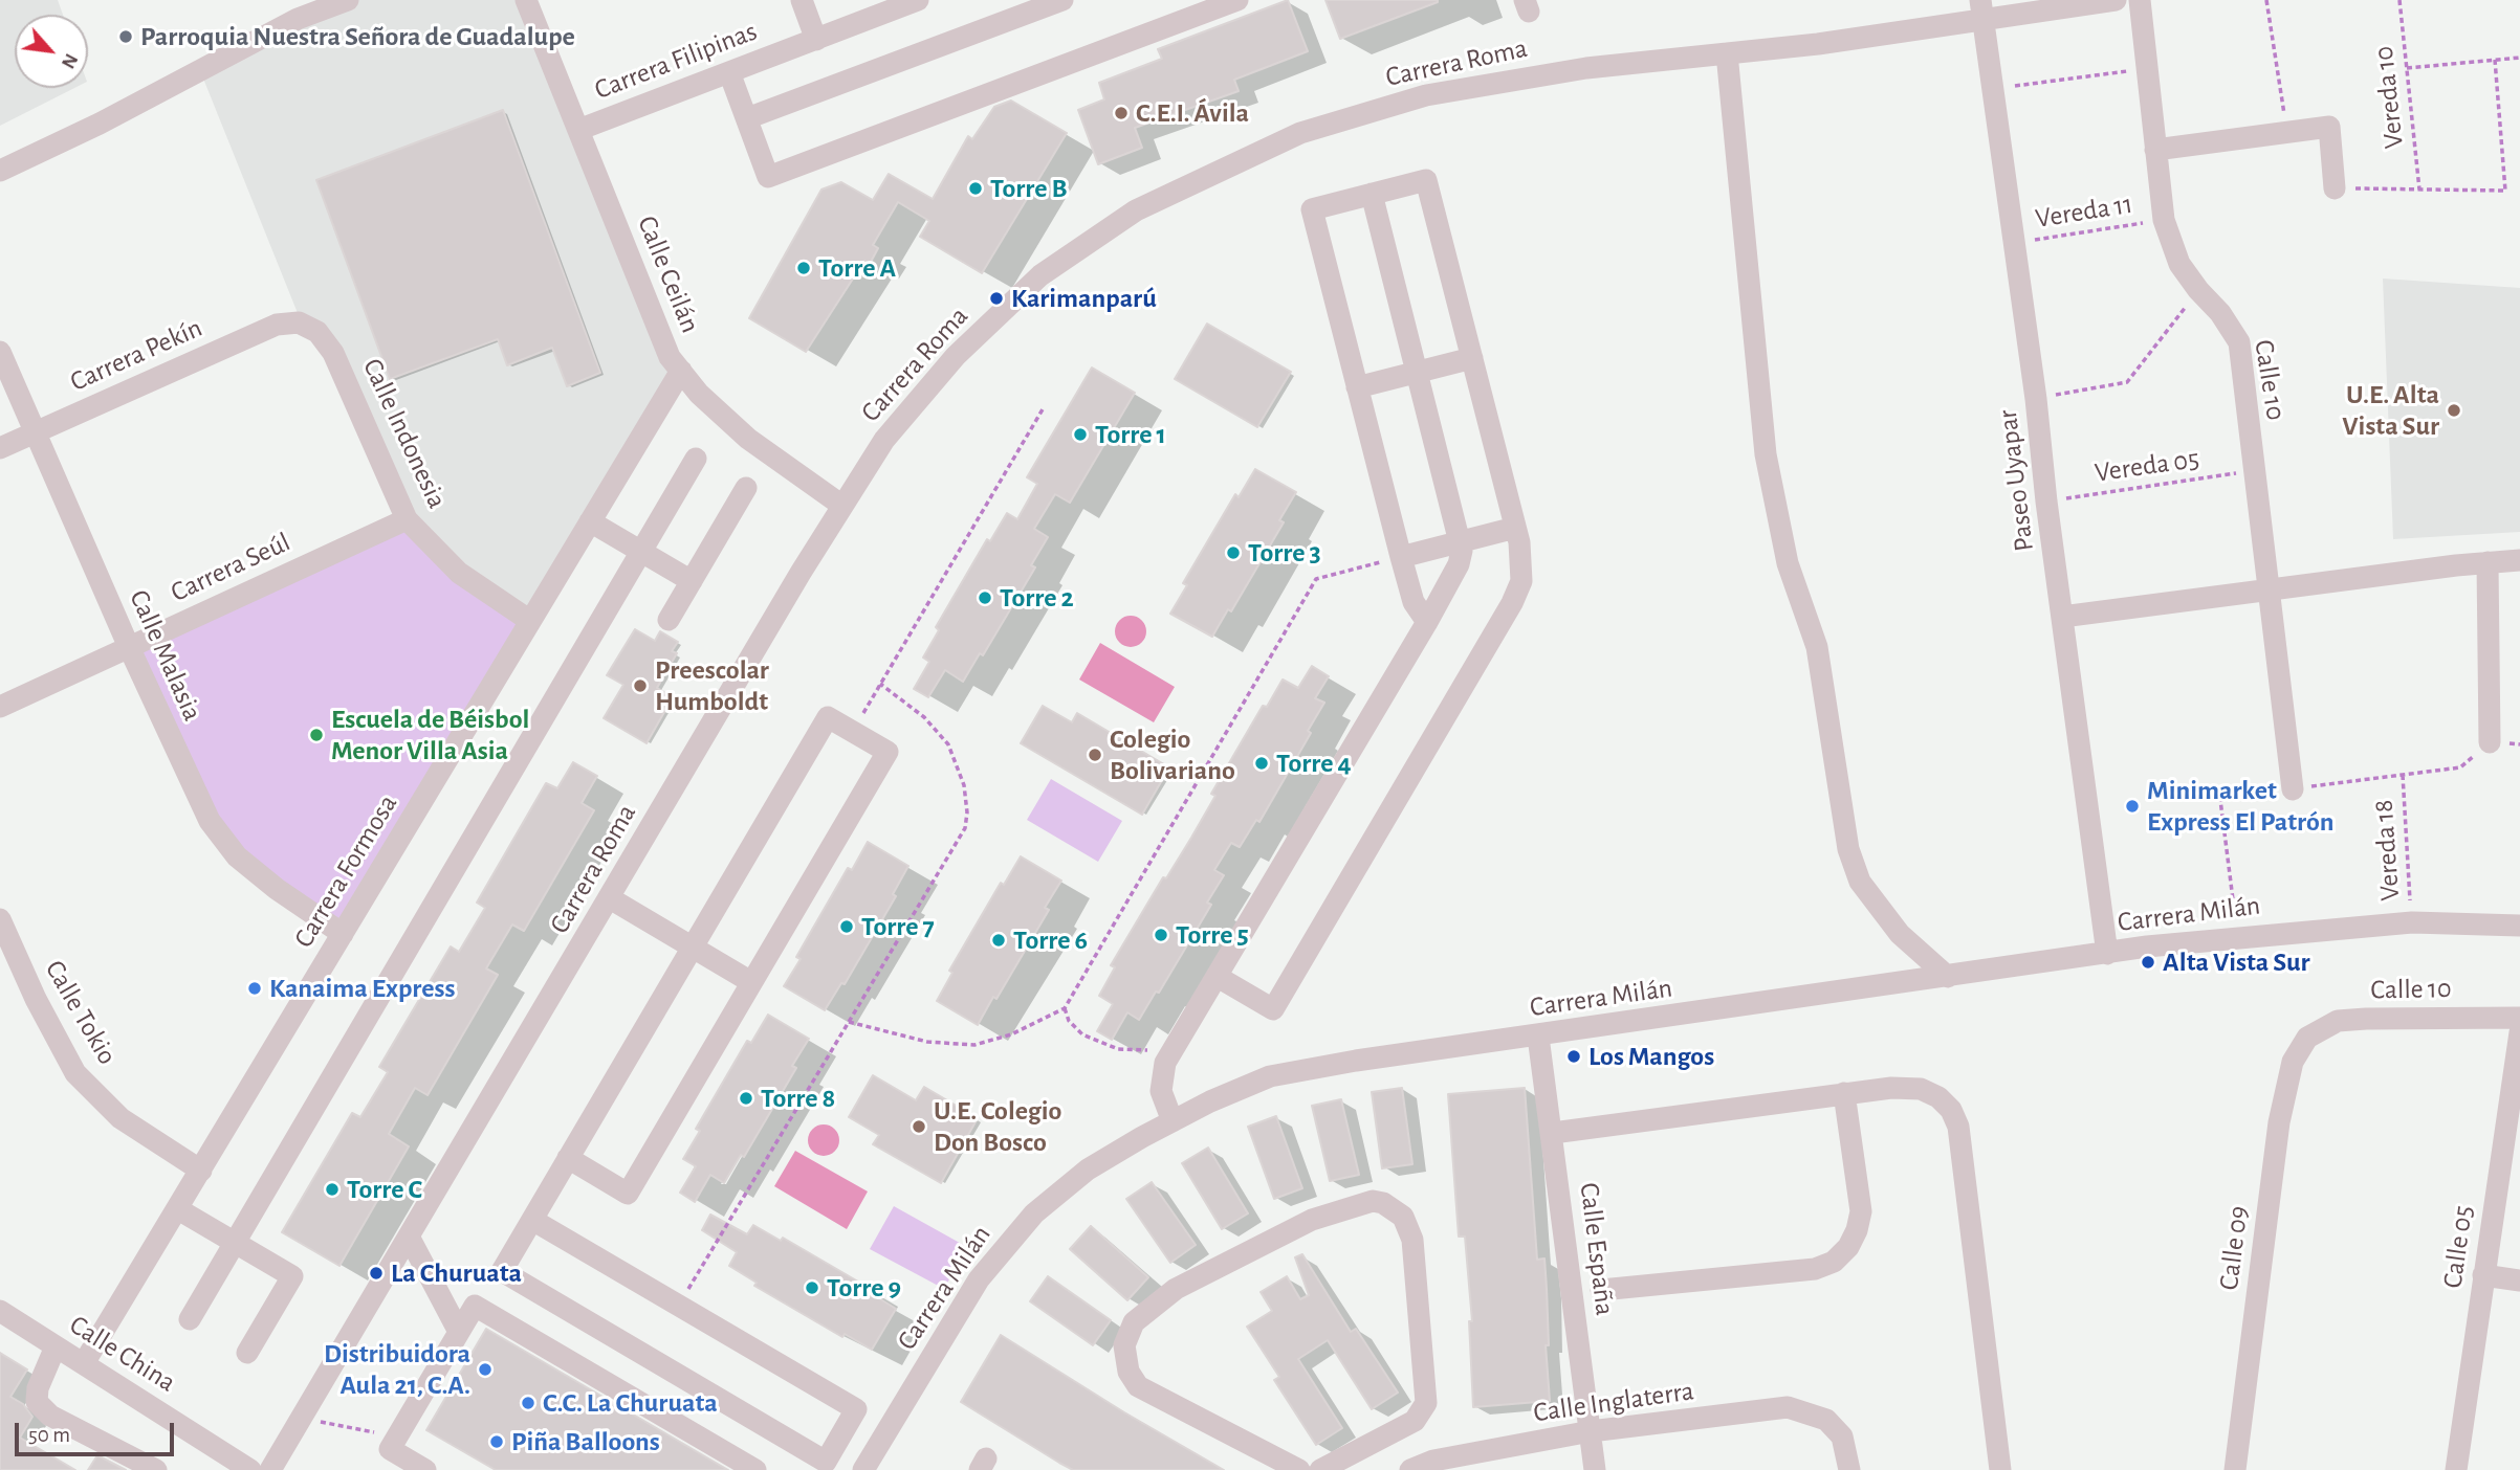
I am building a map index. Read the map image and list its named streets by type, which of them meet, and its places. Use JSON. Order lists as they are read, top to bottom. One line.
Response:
{"streets":{"street":["Carrera Filipinas","Carrera Roma","Calle Ceilán","Carrera Pekín","Calle 10","Calle Indonesia","Paseo Uyapar","Carrera Seúl","Calle Malasia","Carrera Formosa","Carrera Milán","Calle Tokio","Calle 05","Calle 09","Calle España","Calle China","Calle Inglaterra"],"path":["Vereda 10","Vereda 11","Vereda 05","Vereda 18"]},"crossings":[["Carrera Filipinas","Calle Ceilán"],["Carrera Roma","Calle Ceilán"],["Carrera Roma","Paseo Uyapar"],["Vereda 11","Calle 10"],["Vereda 11","Paseo Uyapar"],["Calle Ceilán","Carrera Formosa"],["Carrera Pekín","Calle Indonesia"],["Carrera Pekín","Calle Malasia"],["Calle 10","Vereda 05"],["Calle 10","Calle 09"],["Calle Indonesia","Carrera Seúl"],["Calle Indonesia","Carrera Formosa"],["Vereda 05","Paseo Uyapar"],["Paseo Uyapar","Carrera Milán"],["Carrera Seúl","Calle Malasia"],["Calle Malasia","Carrera Formosa"],["Vereda 18","Carrera Milán"],["Carrera Formosa","Calle Tokio"],["Carrera Formosa","Calle China"],["Carrera Milán","Calle España"],["Calle España","Calle Inglaterra"]],"places":["Parroquia Nuestra Señora de Guadalupe","C.E.I. Ávila","Torre B","Torre A","Karimanparú","U.E. Alta Vista Sur","Torre 1","Torre 3","Torre 2","Preescolar Humboldt","Escuela de Béisbol Menor Villa Asia","Colegio Bolivariano","Torre 4","Minimarket Express El Patrón","Torre 7","Torre 5","Torre 6","Alta Vista Sur","Kanaima Express","Los Mangos","Torre 8","U.E. Colegio Don Bosco","Torre C","La Churuata","Torre 9","Distribuidora Aula 21, C.A.","C.C. La Churuata","Piña Balloons"],"scale_bar":"50 m","north":"bottom right"}
